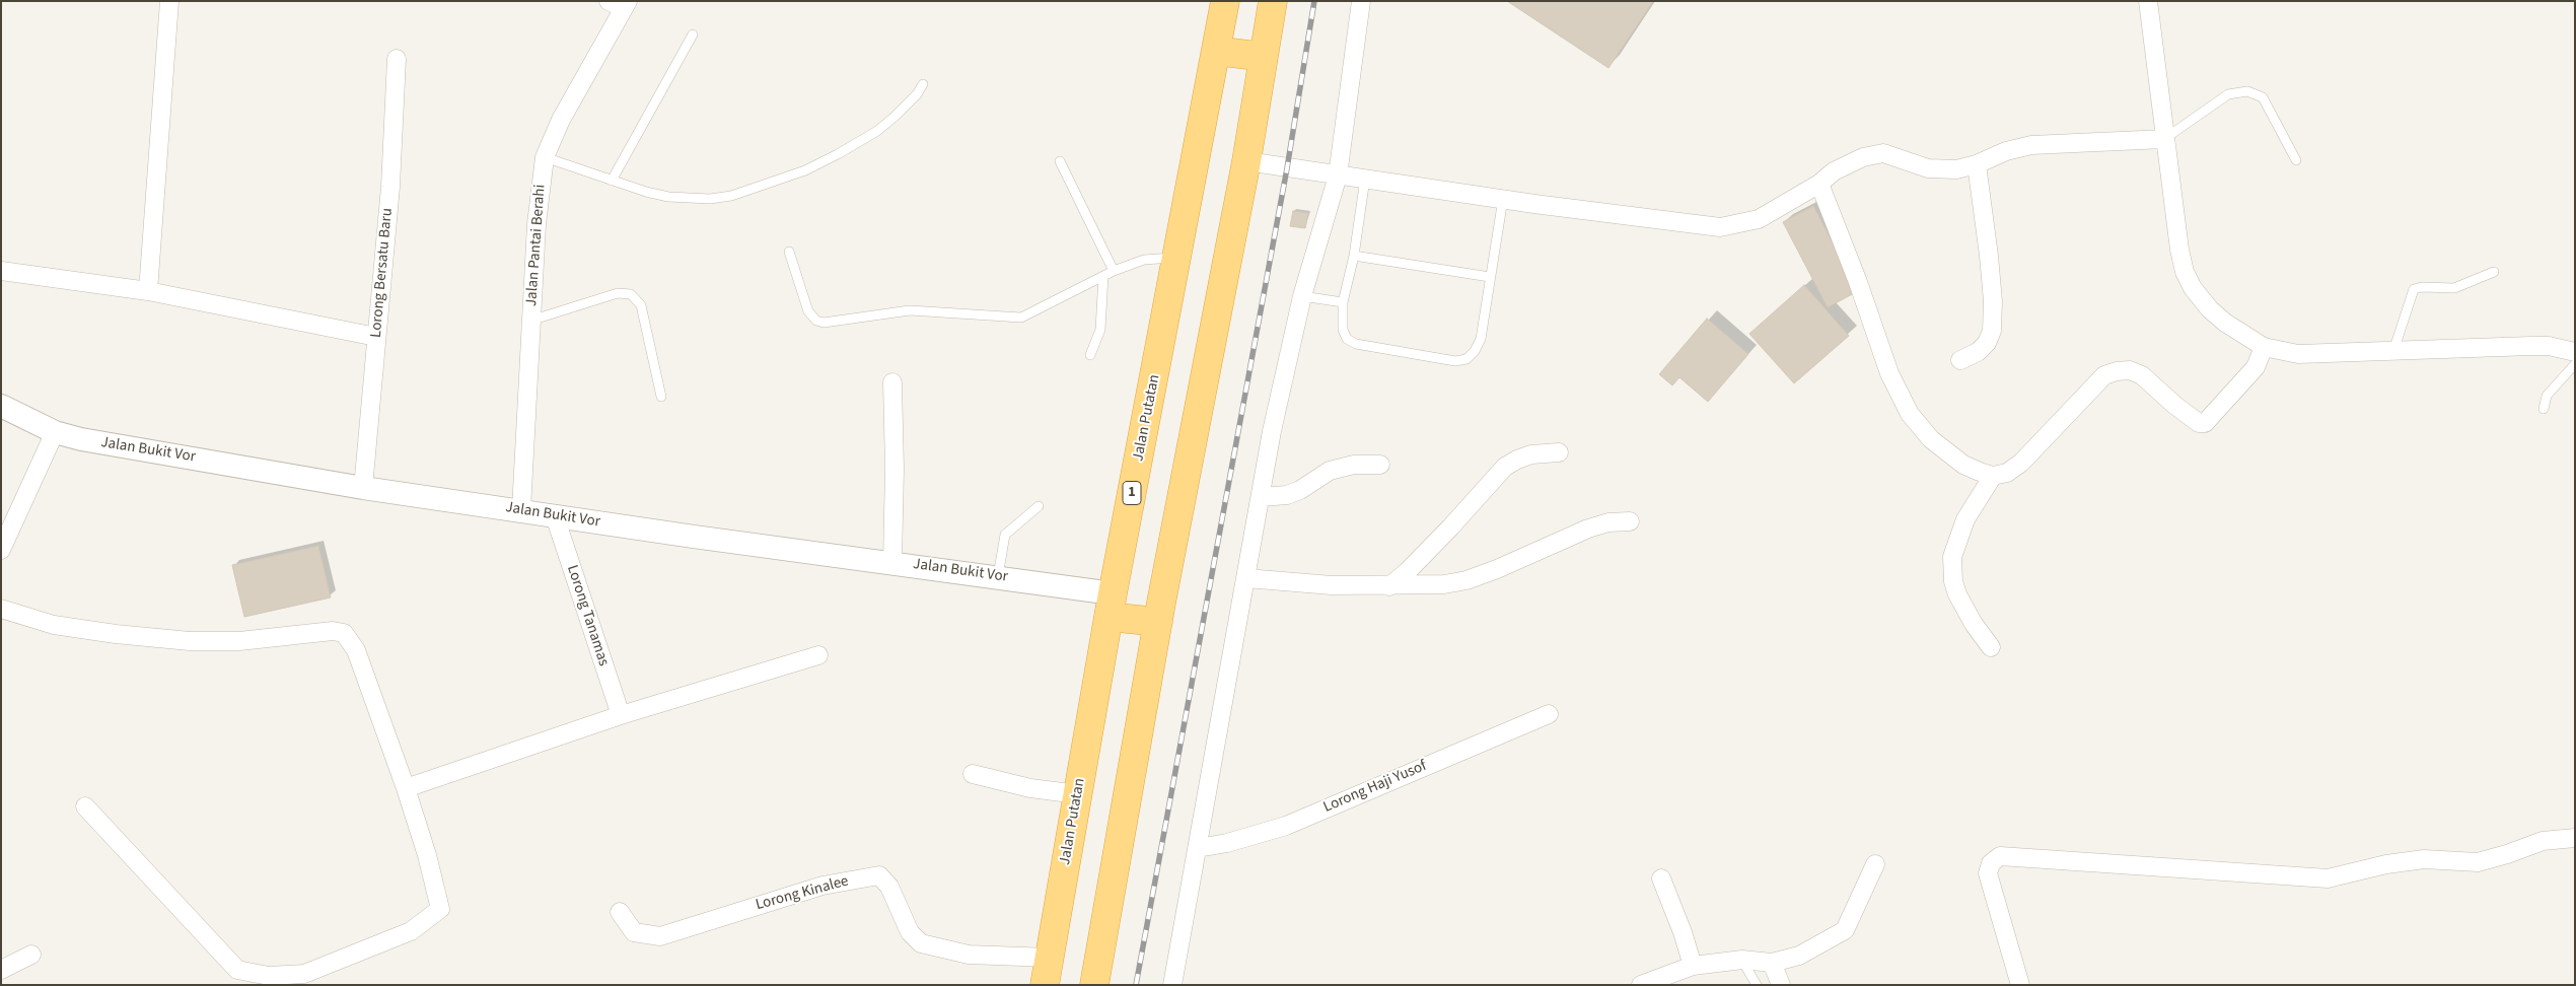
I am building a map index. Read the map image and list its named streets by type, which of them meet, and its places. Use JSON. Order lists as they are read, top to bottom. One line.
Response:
{"streets":{"highway":["Jalan Putatan","1"],"street":["Jalan Pantai Berahi","Lorong Bersatu Baru","Jalan Bukit Vor","Lorong Tanamas","Lorong Haji Yusof","Lorong Kinalee"]},"crossings":[["Jalan Pantai Berahi","Jalan Bukit Vor"],["Lorong Bersatu Baru","Jalan Bukit Vor"],["Jalan Putatan","Jalan Bukit Vor"],["Jalan Putatan","Lorong Kinalee"],["Jalan Bukit Vor","Lorong Tanamas"]]}
